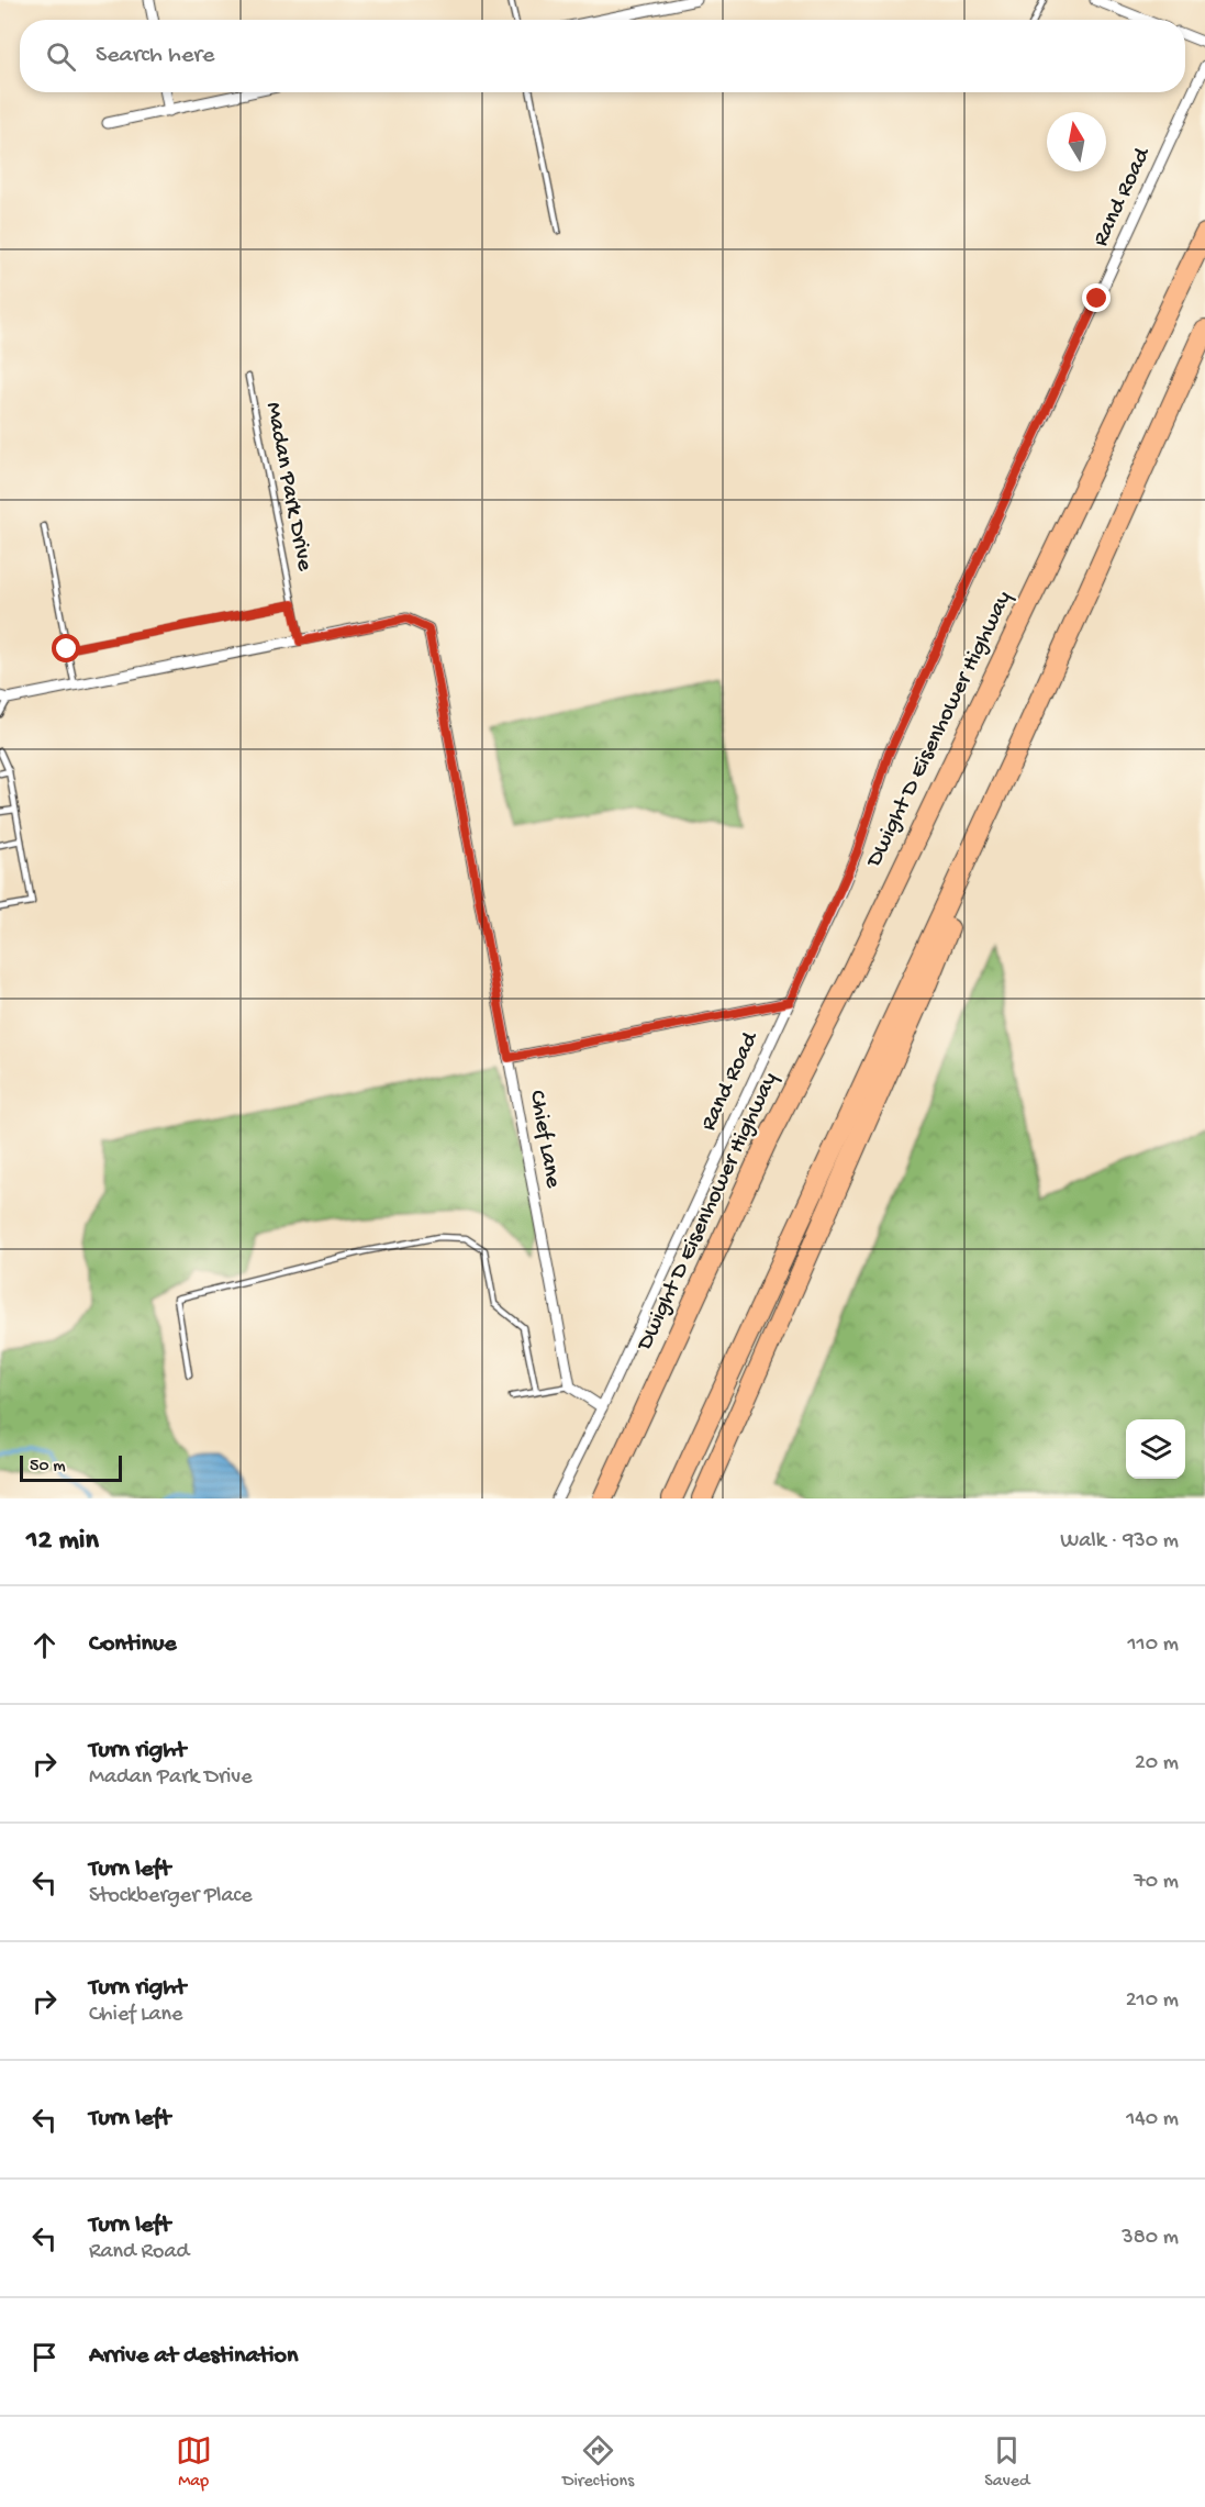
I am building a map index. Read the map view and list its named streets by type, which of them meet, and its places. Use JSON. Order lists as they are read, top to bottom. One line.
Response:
{"streets":{"highway":["Dwight D Eisenhower Highway"],"street":["Rand Road","Chief Lane"],"lane":["Madan Park Drive"]},"crossings":[["Madan Park Drive","Chief Lane"]],"scale_bar":"50 m","north":"top","page":{"search":"Search here","scale":"50 m","heading":["12 min","Walk · 930 m"],"list":[["Continue","110 m"],["Turn right","Madan Park Drive","20 m"],["Turn left","Stockberger Place","70 m"],["Turn right","Chief Lane","210 m"],["Turn left","140 m"],["Turn left","Rand Road","380 m"],"Arrive at destination"],"nav":["Map","Directions","Saved"]}}
